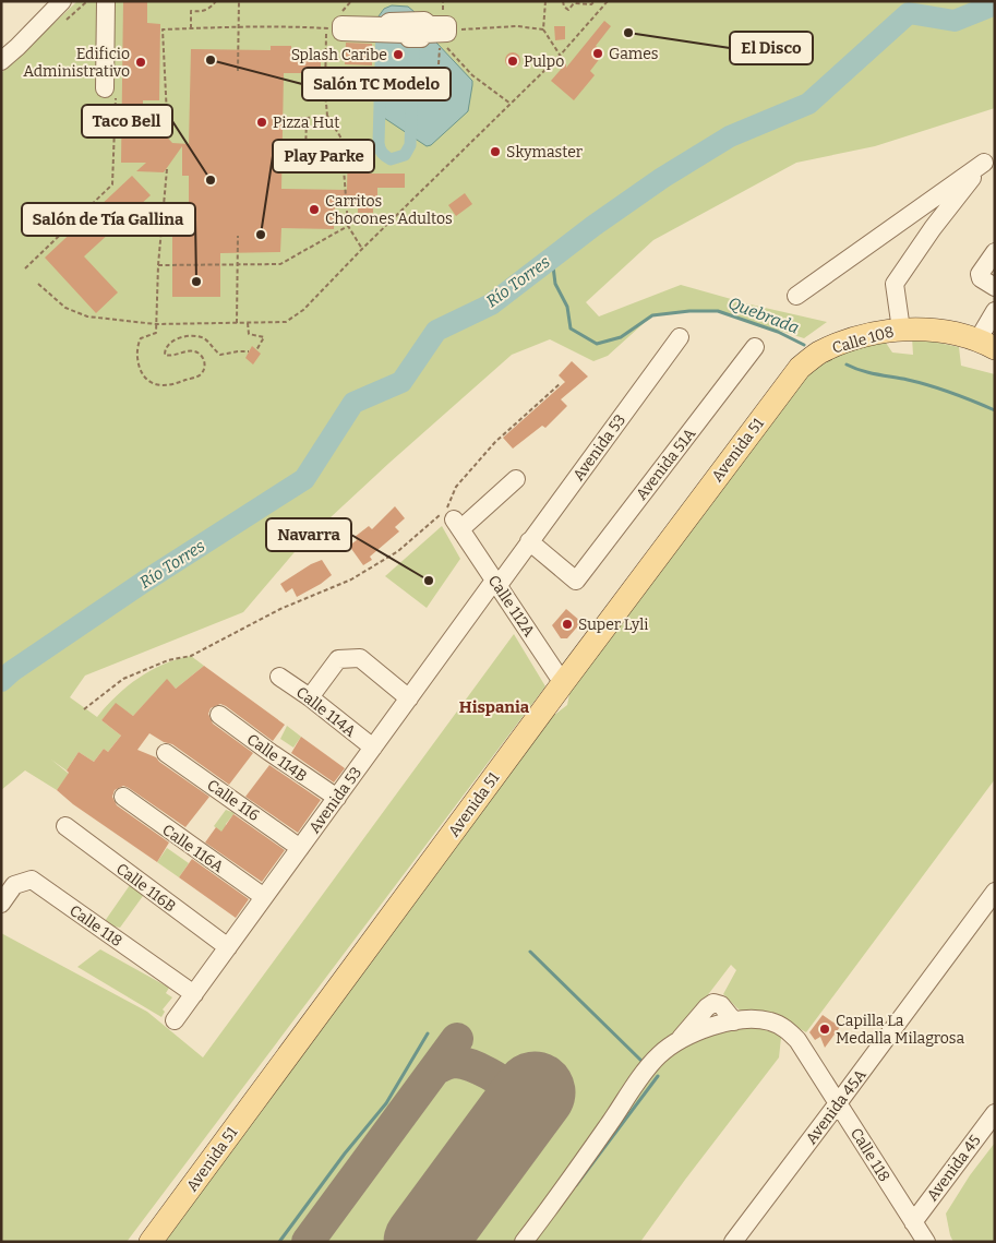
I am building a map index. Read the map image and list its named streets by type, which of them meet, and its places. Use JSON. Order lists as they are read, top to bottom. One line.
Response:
{"streets":{"main road":["Calle 108","Avenida 51"],"street":["Avenida 53","Avenida 51A","Calle 112A","Calle 114A","Calle 114B","Calle 116","Calle 116A","Calle 116B","Calle 118","Avenida 45A","Avenida 45"]},"crossings":[["Calle 108","Avenida 51"],["Avenida 53","Avenida 51A"],["Avenida 53","Calle 112A"],["Avenida 53","Calle 114A"],["Avenida 53","Calle 114B"],["Avenida 53","Calle 116"],["Avenida 53","Calle 116A"],["Avenida 53","Calle 116B"],["Avenida 53","Calle 118"],["Avenida 51","Calle 112A"],["Calle 118","Avenida 45A"],["Calle 118","Avenida 45"]],"districts":["Hispania"],"water":["Río Torres","Quebrada"],"places":["El Disco","Games","Splash Caribe","Salón TC Modelo","Pulpo","Edificio Administrativo","Pizza Hut","Skymaster","Taco Bell","Carritos Chocones Adultos","Play Parke","Salón de Tía Gallina","Navarra","Super Lyli","Capilla La Medalla Milagrosa"]}
